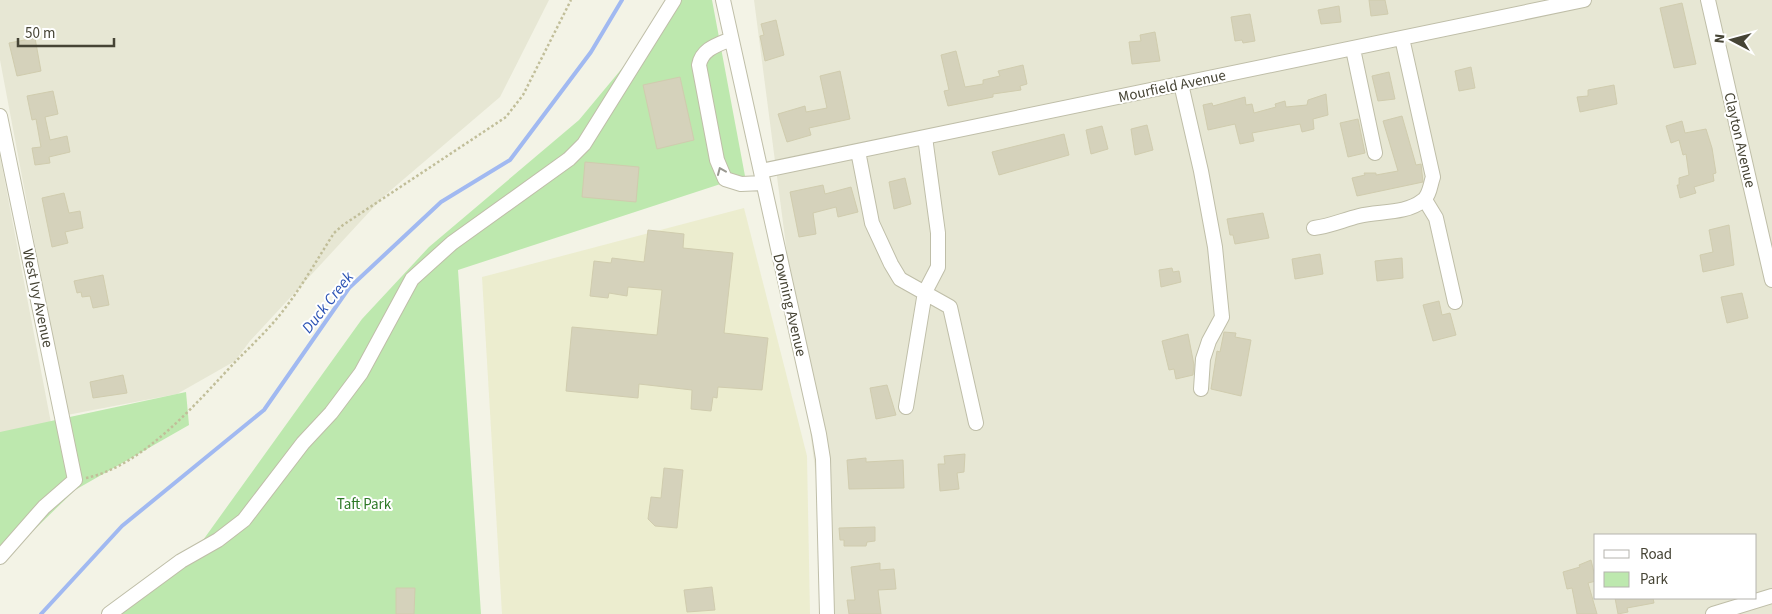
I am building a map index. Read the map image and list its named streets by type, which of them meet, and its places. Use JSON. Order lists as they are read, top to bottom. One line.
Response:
{"streets":{"street":["Mourfield Avenue","Clayton Avenue","West Ivy Avenue","Downing Avenue"]},"crossings":[["Mourfield Avenue","Downing Avenue"]],"water":["Duck Creek"],"parks":["Taft Park"],"legend":["Road","Park"],"scale_bar":"50 m","north":"left"}
